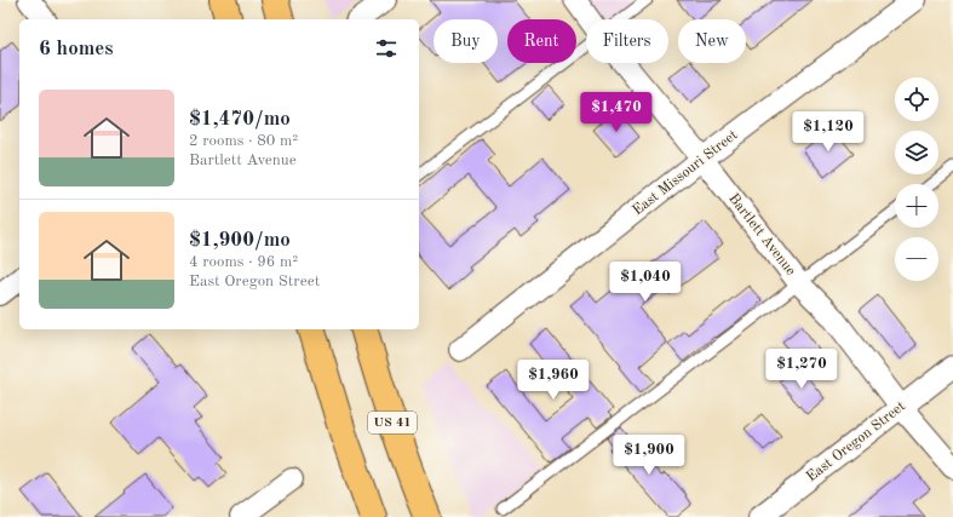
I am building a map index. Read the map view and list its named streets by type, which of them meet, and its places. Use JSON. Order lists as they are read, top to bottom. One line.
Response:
{"streets":{"highway":["US 41"],"street":["East Missouri Street","Bartlett Avenue","East Oregon Street"]},"crossings":[["East Missouri Street","Bartlett Avenue"],["Bartlett Avenue","East Oregon Street"]],"page":{"chip":["Buy","Rent","Filters","New"],"heading":"6 homes","map_buttons":["+","−"],"list":[{"name":"$1,470/mo","note":"2 rooms · 80 m² · Bartlett Avenue"},{"name":"$1,900/mo","note":"4 rooms · 96 m² · East Oregon Street"}],"price":["$1,470","$1,120","$1,040","$1,270","$1,960","$1,900"]}}
